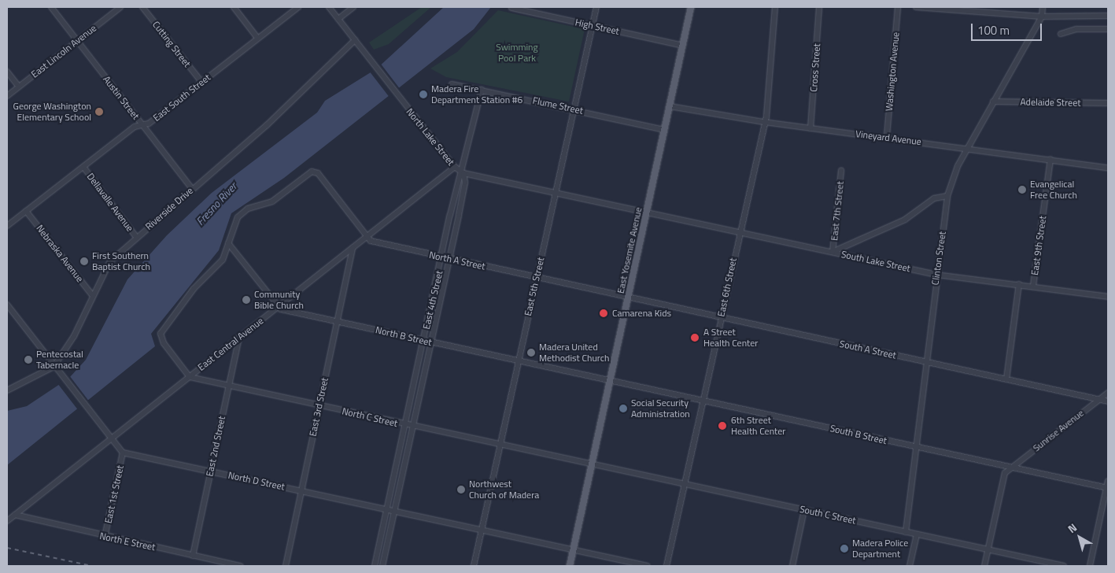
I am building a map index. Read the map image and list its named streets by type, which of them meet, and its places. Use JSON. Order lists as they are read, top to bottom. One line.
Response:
{"streets":{"main road":["East Yosemite Avenue"],"street":["High Street","Cutting Street","East Lincoln Avenue","Cross Street","Washington Avenue","Austin Street","East South Street","Adelaide Street","Flume Street","North Lake Street","Vineyard Avenue","Dellavalle Avenue","Riverside Drive","East 7th Street","East 9th Street","Nebraska Avenue","Clinton Street","North A Street","South Lake Street","East 5th Street","East 6th Street","East 4th Street","North B Street","East Central Avenue","South A Street","East 3rd Street","North C Street","Sunrise Avenue","South B Street","East 2nd Street","North D Street","East 1st Street","South C Street","North E Street"]},"crossings":[["High Street","East Yosemite Avenue"],["High Street","East 5th Street"],["Cutting Street","East South Street"],["East Lincoln Avenue","Austin Street"],["Cross Street","Vineyard Avenue"],["Washington Avenue","Vineyard Avenue"],["Austin Street","East South Street"],["Austin Street","Riverside Drive"],["East South Street","Dellavalle Avenue"],["East South Street","Nebraska Avenue"],["Adelaide Street","Clinton Street"],["Flume Street","East Yosemite Avenue"],["Flume Street","East 5th Street"],["Flume Street","East 4th Street"],["North Lake Street","Riverside Drive"],["North Lake Street","East Yosemite Avenue"],["North Lake Street","South Lake Street"],["North Lake Street","East 5th Street"],["North Lake Street","East 4th Street"],["North Lake Street","East Central Avenue"],["Vineyard Avenue","East 9th Street"],["Vineyard Avenue","East Yosemite Avenue"],["Vineyard Avenue","Clinton Street"],["Vineyard Avenue","East 6th Street"],["Dellavalle Avenue","Riverside Drive"],["Riverside Drive","Nebraska Avenue"],["East 7th Street","South Lake Street"],["East 9th Street","South Lake Street"],["East 9th Street","South A Street"],["East Yosemite Avenue","North A Street"],["East Yosemite Avenue","South Lake Street"],["East Yosemite Avenue","North B Street"],["East Yosemite Avenue","South A Street"],["East Yosemite Avenue","North C Street"],["East Yosemite Avenue","South B Street"],["East Yosemite Avenue","North D Street"],["East Yosemite Avenue","South C Street"],["Clinton Street","South Lake Street"],["Clinton Street","South A Street"],["Clinton Street","South B Street"],["Clinton Street","South C Street"],["North A Street","East 5th Street"],["North A Street","East 4th Street"],["North A Street","East Central Avenue"],["North A Street","South A Street"],["South Lake Street","East 6th Street"],["East 5th Street","North B Street"],["East 5th Street","North C Street"],["East 5th Street","North D Street"],["East 6th Street","South A Street"],["East 6th Street","South B Street"],["East 6th Street","South C Street"],["East 4th Street","North B Street"],["East 4th Street","North C Street"],["East 4th Street","North D Street"],["North B Street","East Central Avenue"],["North B Street","East 3rd Street"],["North B Street","South B Street"],["East Central Avenue","East 3rd Street"],["East Central Avenue","North C Street"],["East Central Avenue","East 2nd Street"],["East Central Avenue","North E Street"],["South A Street","Sunrise Avenue"],["East 3rd Street","North C Street"],["East 3rd Street","North D Street"],["North C Street","East 2nd Street"],["North C Street","South C Street"],["Sunrise Avenue","South B Street"],["East 2nd Street","North D Street"],["East 2nd Street","North E Street"],["North D Street","East 1st Street"],["East 1st Street","North E Street"]],"water":["Fresno River"],"parks":["Swimming Pool Park"],"places":["Madera Fire Department Station #6","George Washington Elementary School","Evangelical Free Church","First Southern Baptist Church","Community Bible Church","Camarena Kids","A Street Health Center","Madera United Methodist Church","Pentecostal Tabernacle","Social Security Administration","6th Street Health Center","Northwest Church of Madera","Madera Police Department"],"scale_bar":"100 m","north":"top left"}
